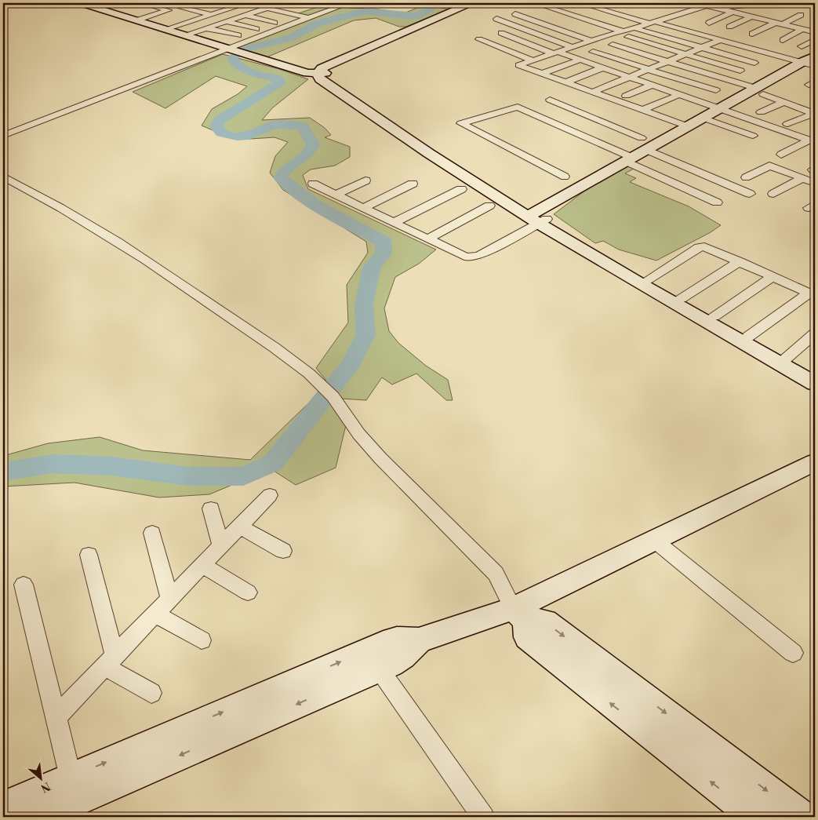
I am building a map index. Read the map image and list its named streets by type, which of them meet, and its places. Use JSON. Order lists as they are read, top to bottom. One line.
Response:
{"north":"bottom right"}
